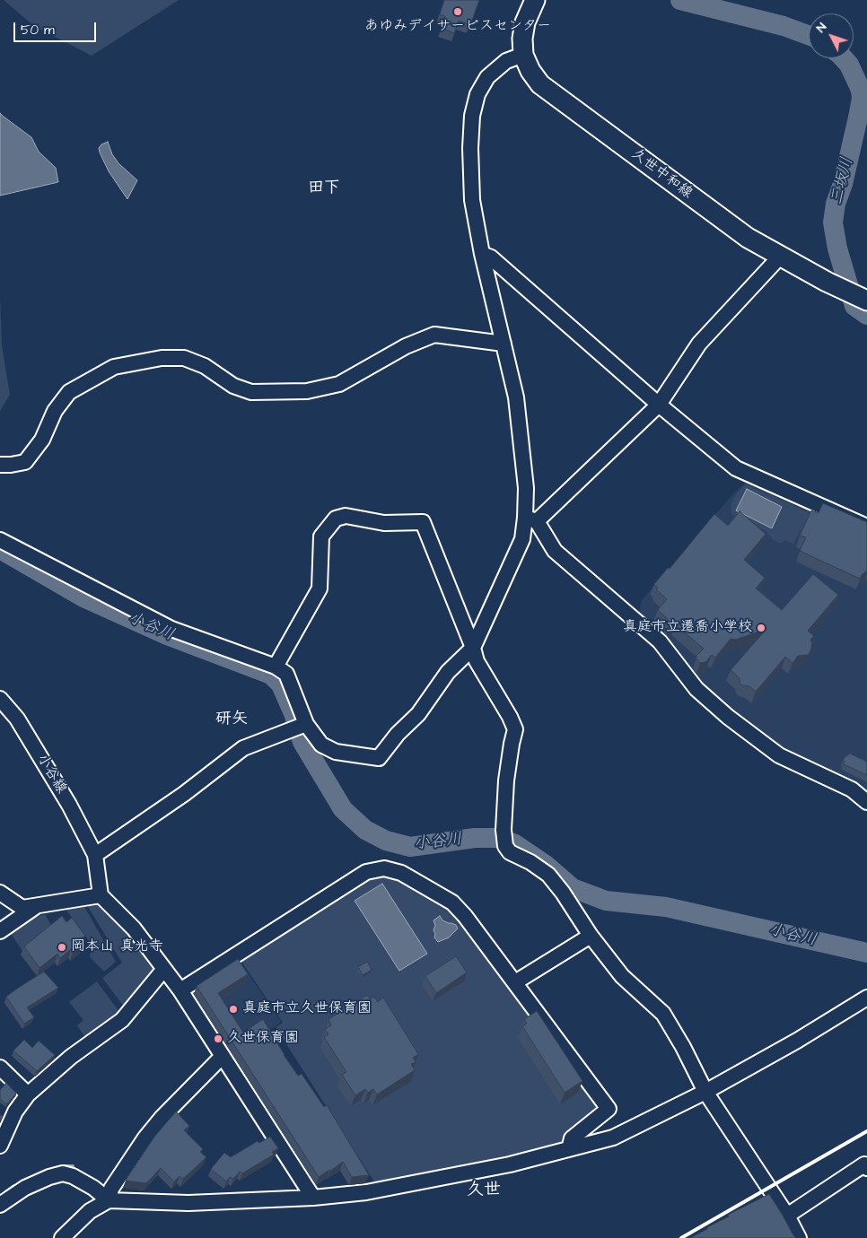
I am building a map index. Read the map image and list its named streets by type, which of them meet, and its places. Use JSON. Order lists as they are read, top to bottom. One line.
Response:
{"streets":{"main road":["久世中和線"],"street":["小谷線"]},"districts":["田下","研矢","久世"],"water":["三坂川","小谷川"],"places":["あゆみデイサービスセンター","真庭市立遷喬小学校","岡本山 真光寺","真庭市立久世保育園","久世保育園"],"scale_bar":"50 m","north":"top left"}
